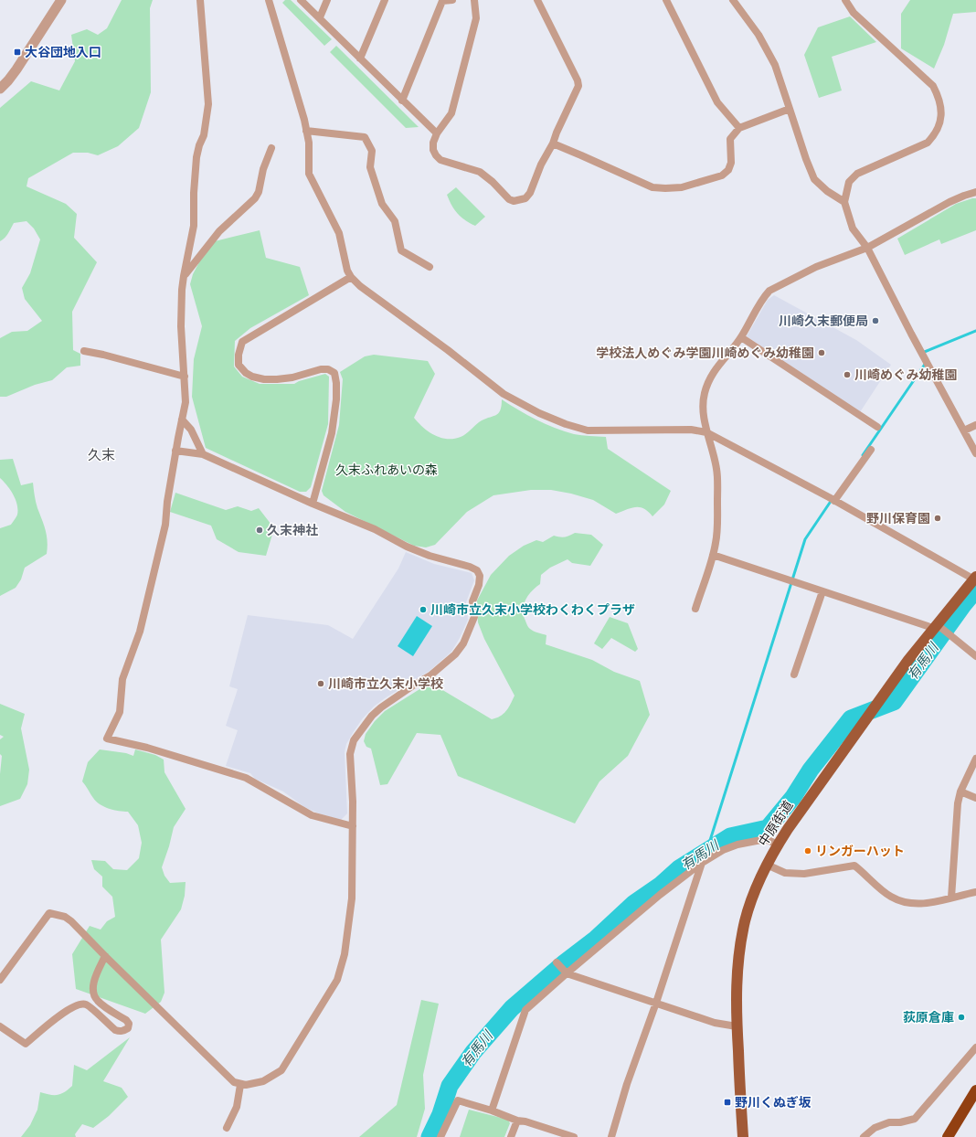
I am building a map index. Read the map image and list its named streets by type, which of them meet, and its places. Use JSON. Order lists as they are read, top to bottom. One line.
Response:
{"streets":{"main road":["中原街道"]},"districts":["久末"],"water":["有馬川"],"parks":["久末ふれあいの森"],"places":{"transit":["大谷団地入口","野川くぬぎ坂"],"other":["川崎久末郵便局","学校法人めぐみ学園川崎めぐみ幼稚園","川崎めぐみ幼稚園","野川保育園","久末神社","川崎市立久末小学校わくわくプラザ","川崎市立久末小学校","リンガーハット","荻原倉庫"]}}
